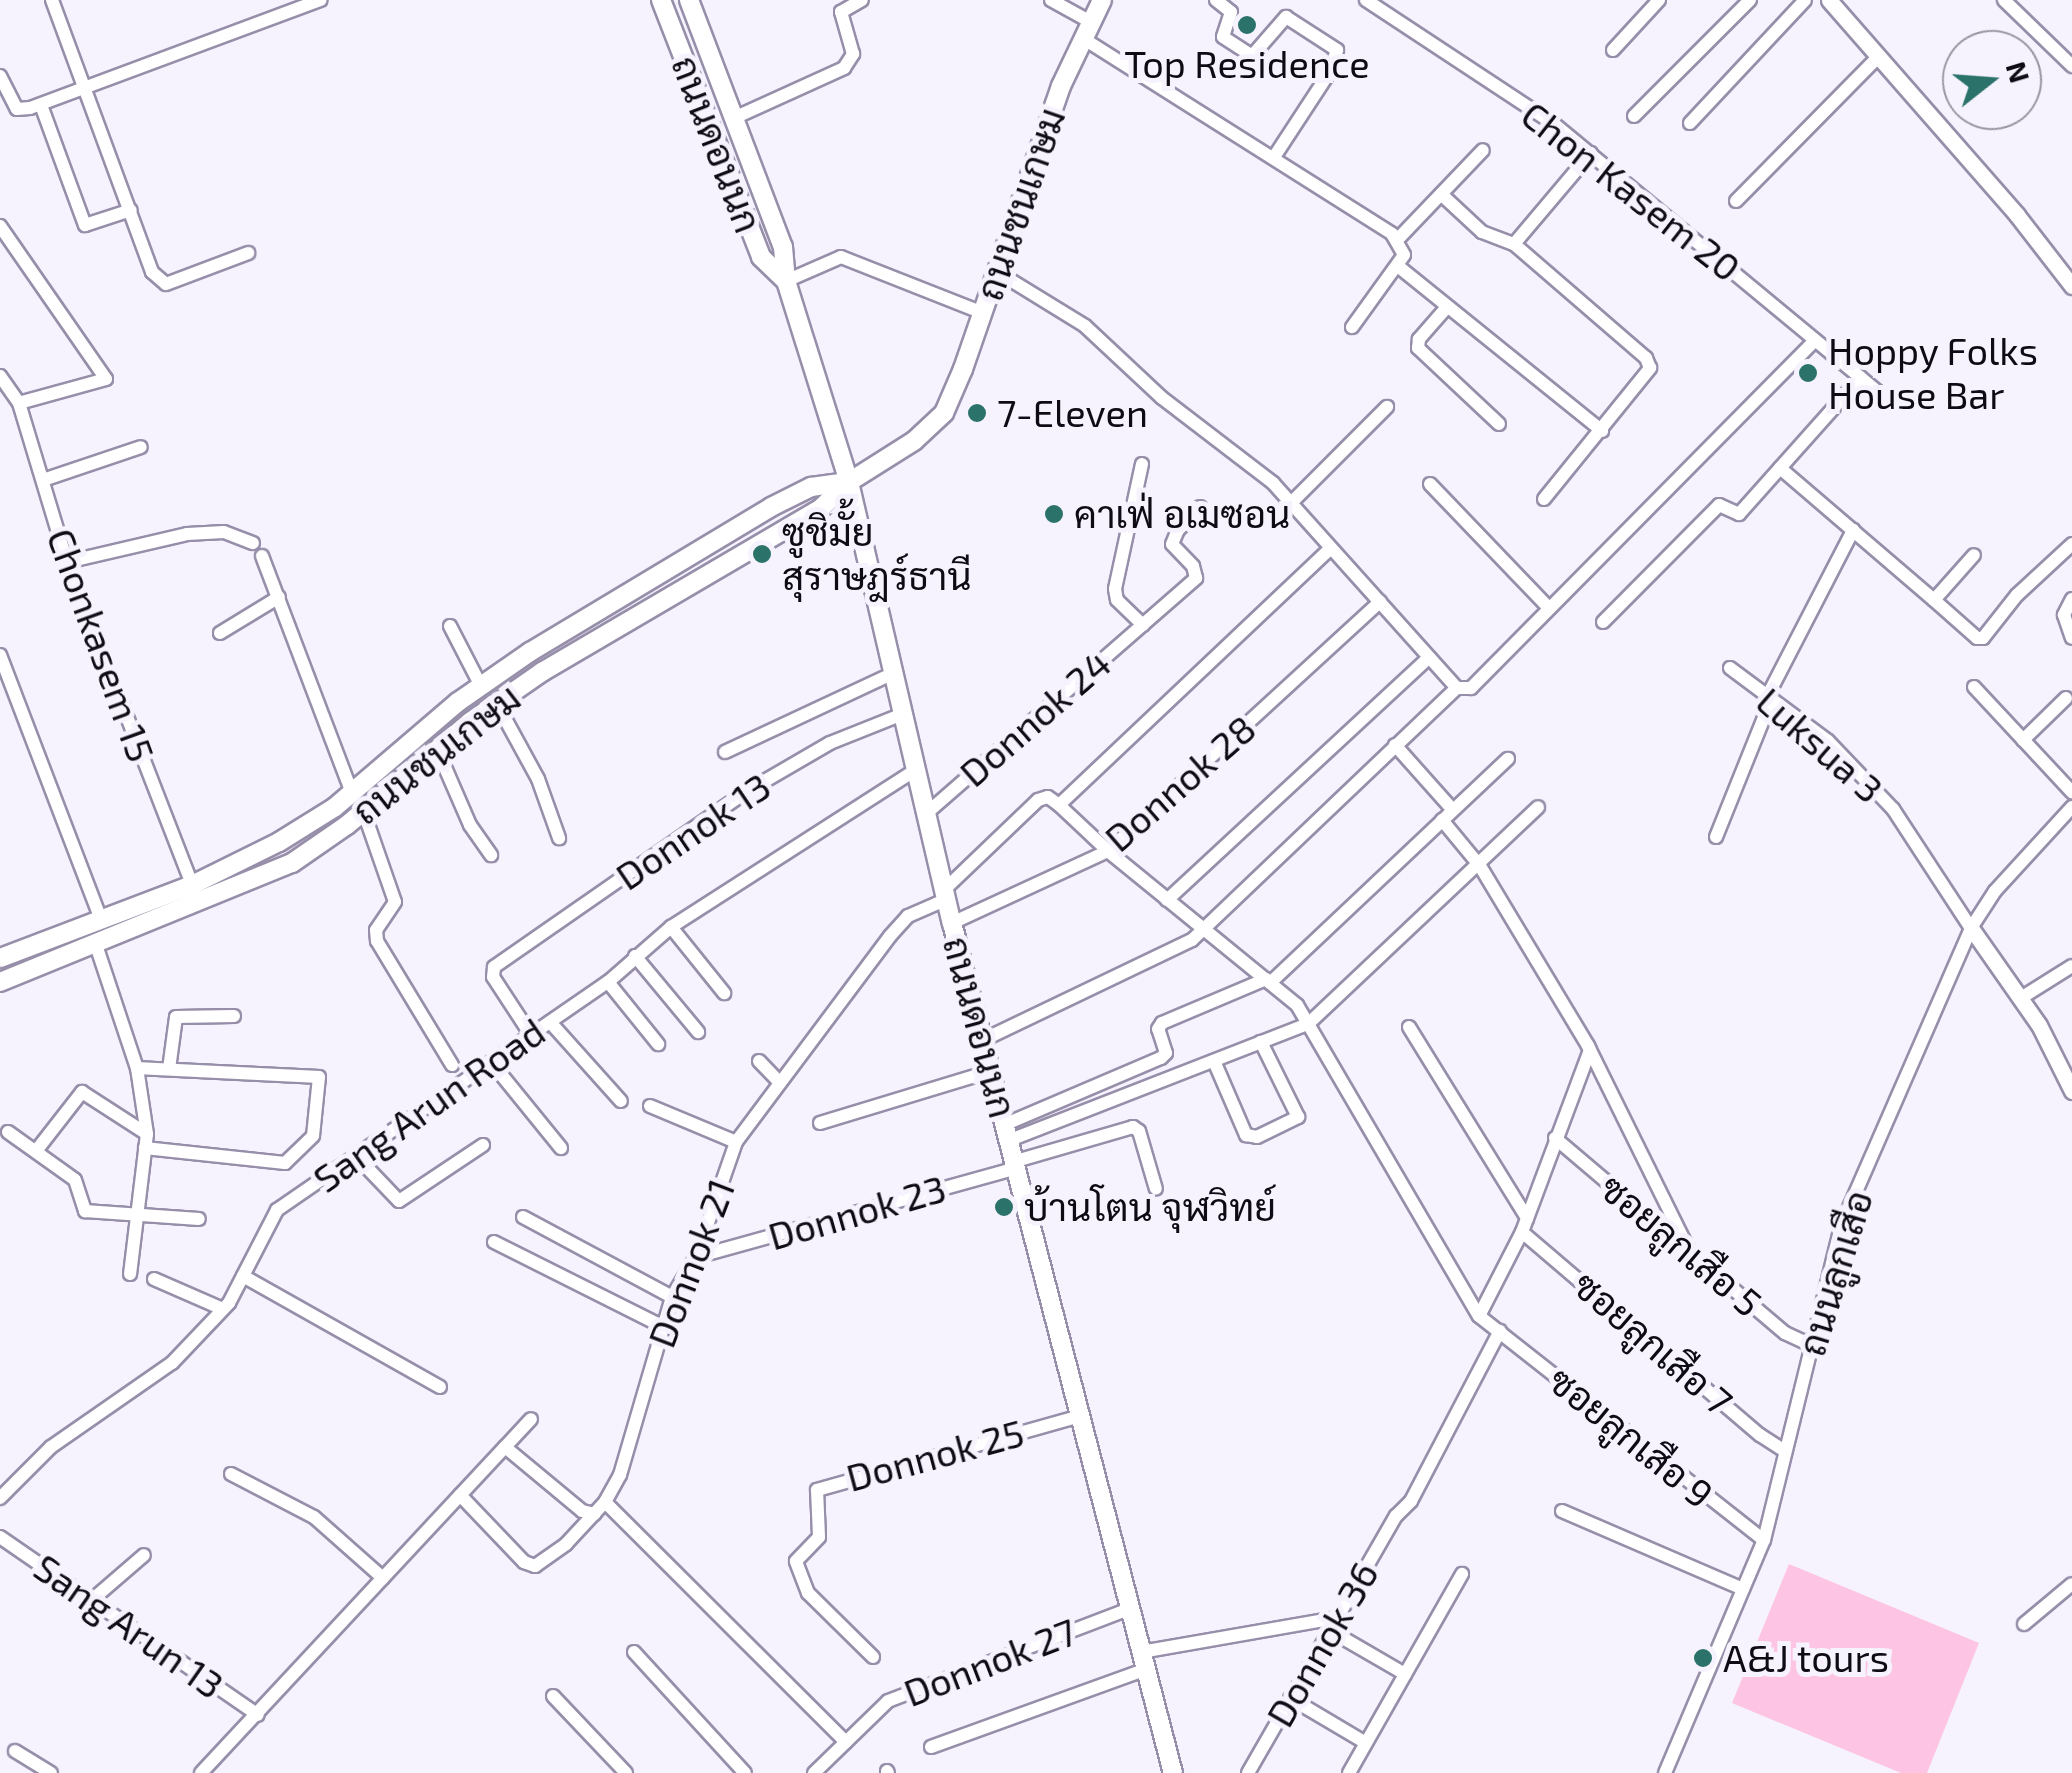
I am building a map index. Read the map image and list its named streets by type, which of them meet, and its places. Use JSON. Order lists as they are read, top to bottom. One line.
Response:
{"streets":{"main road":["ถนนดอนนก","ถนนชนเกษม"],"street":["Chon Kasem 20","Chonkasem 15","Donnok 24","Luksua 3","Donnok 28","Donnok 13","Sang Arun Road","Donnok 23","ซอยลูกเสือ 5","Donnok 21","ถนนลูกเสือ","ซอยลูกเสือ 7","ซอยลูกเสือ 9","Donnok 25","Sang Arun 13","Donnok 36","Donnok 27"]},"crossings":[["ถนนดอนนก","ถนนชนเกษม"],["ถนนดอนนก","Donnok 24"],["ถนนดอนนก","Donnok 28"],["ถนนดอนนก","Donnok 13"],["ถนนดอนนก","Sang Arun Road"],["ถนนดอนนก","Donnok 23"],["ถนนดอนนก","Donnok 21"],["ถนนดอนนก","Donnok 25"],["ถนนดอนนก","Donnok 27"],["ถนนชนเกษม","Chonkasem 15"],["Luksua 3","ถนนลูกเสือ"],["Donnok 13","Sang Arun Road"],["Donnok 23","Donnok 21"],["ซอยลูกเสือ 5","ถนนลูกเสือ"],["ถนนลูกเสือ","ซอยลูกเสือ 7"],["ถนนลูกเสือ","ซอยลูกเสือ 9"],["ซอยลูกเสือ 9","Donnok 36"]],"places":["Top Residence","Hoppy Folks House Bar","7-Eleven","คาเฟ่ อเมซอน","ซูชิมั้ย สุราษฎร์ธานี","บ้านโตน จุฬวิทย์","A&J tours"],"north":"right"}
